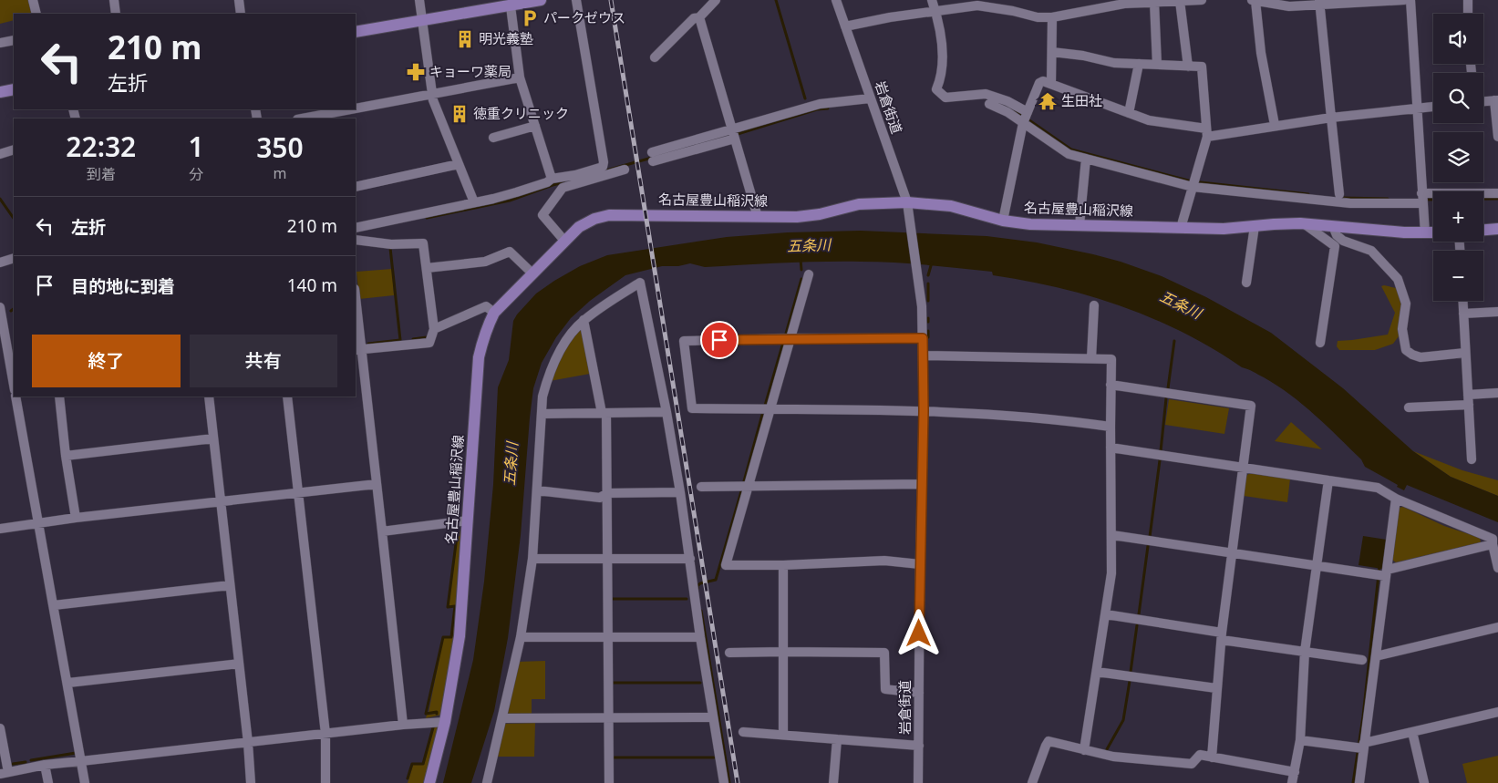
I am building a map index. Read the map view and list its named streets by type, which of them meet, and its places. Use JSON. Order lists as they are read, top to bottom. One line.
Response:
{"streets":{"main road":["名古屋豊山稲沢線"],"street":["岩倉街道"]},"crossings":[["岩倉街道","名古屋豊山稲沢線"]],"water":["五条川"],"places":{"parking":["パークゼウス"],"building":["明光義塾","徳重クリニック"],"pharmacy":["キョーワ薬局"],"temple":["生田社"]},"page":{"map_buttons":["+","−"],"turn":["210 m","左折"],"eta":["22:32","到着","1","分","350","m"],"list":[{"name":"左折","value":"210 m"},{"name":"目的地に到着","value":"140 m"}],"buttons":["終了","共有"]}}
